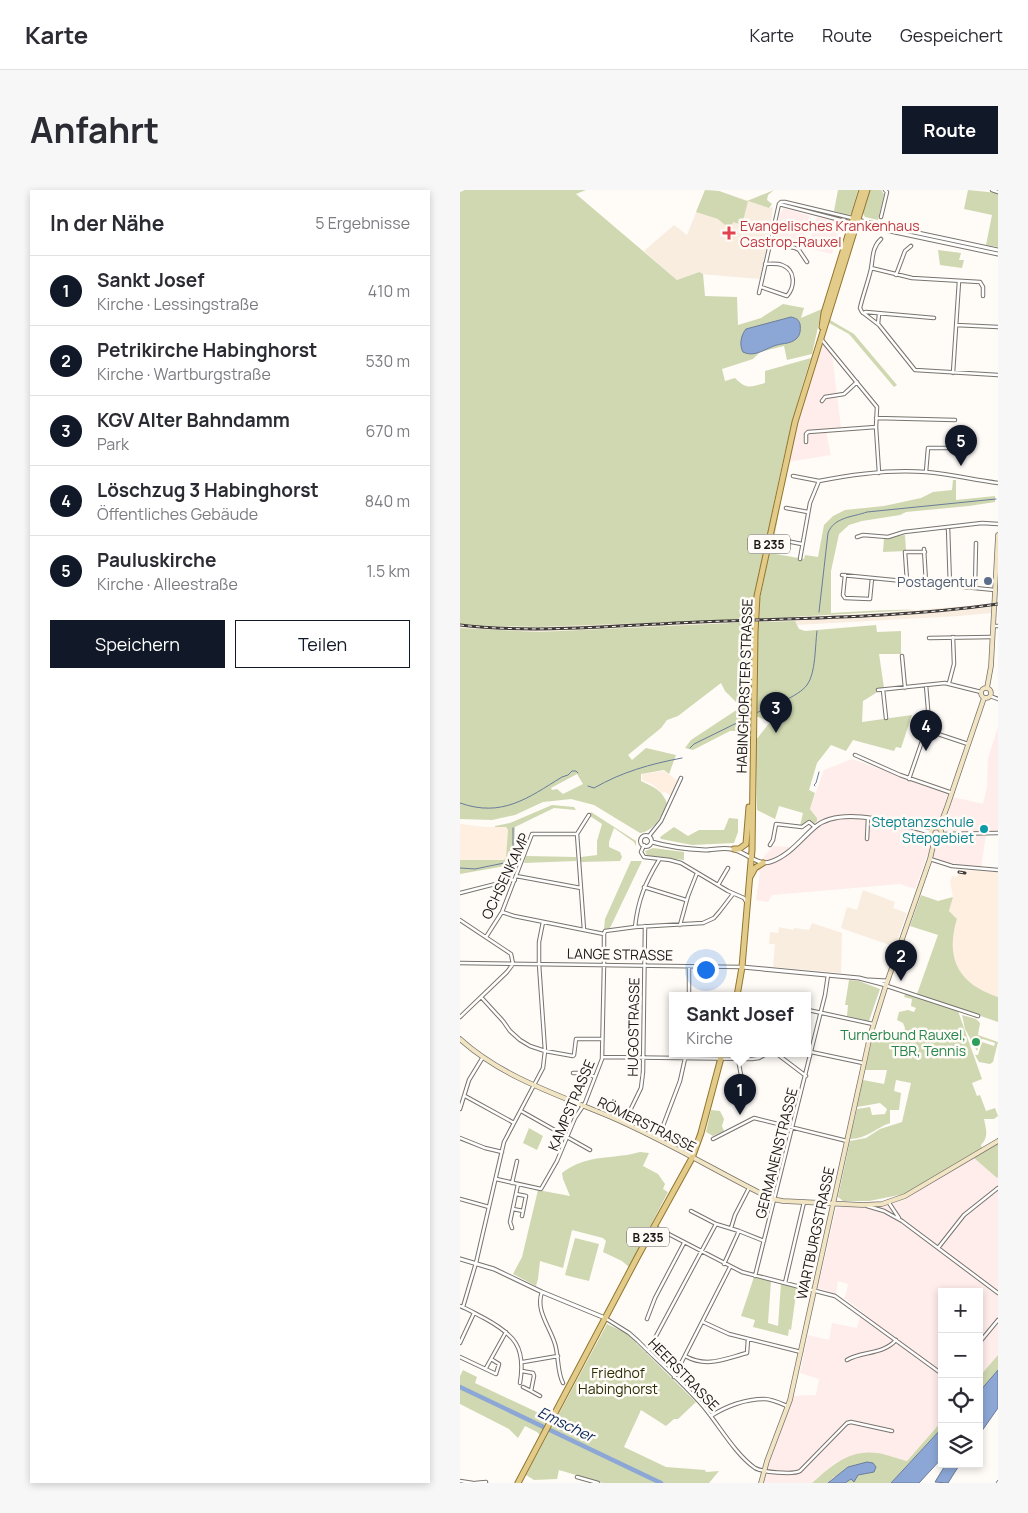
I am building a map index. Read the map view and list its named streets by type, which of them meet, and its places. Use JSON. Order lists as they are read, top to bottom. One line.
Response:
{"streets":{"main road":["B 235","HABINGHORSTER STRASSE","RÖMERSTRASSE","WARTBURGSTRASSE"],"street":["OCHSENKAMP","LANGE STRASSE","HUGOSTRASSE","KAMPSTRASSE","GERMANENSTRASSE","HEERSTRASSE"]},"crossings":[["B 235","HABINGHORSTER STRASSE"],["B 235","LANGE STRASSE"],["B 235","RÖMERSTRASSE"],["B 235","HEERSTRASSE"],["HABINGHORSTER STRASSE","LANGE STRASSE"],["LANGE STRASSE","HUGOSTRASSE"],["LANGE STRASSE","KAMPSTRASSE"],["LANGE STRASSE","GERMANENSTRASSE"],["LANGE STRASSE","WARTBURGSTRASSE"],["HUGOSTRASSE","RÖMERSTRASSE"],["KAMPSTRASSE","RÖMERSTRASSE"],["RÖMERSTRASSE","GERMANENSTRASSE"],["RÖMERSTRASSE","WARTBURGSTRASSE"],["WARTBURGSTRASSE","HEERSTRASSE"]],"water":["Emscher"],"parks":["Friedhof Habinghorst"],"places":{"health":["Evangelisches Krankenhaus Castrop-Rauxel"],"other":["Postagentur","Steptanzschule Stepgebiet","Turnerbund Rauxel, TBR, Tennis"]},"page":{"header":"Karte","nav":["Karte","Route","Gespeichert"],"title":"Anfahrt","buttons":["Route",["Speichern","Teilen"]],"heading":["In der Nähe","5 Ergebnisse"],"list":[{"mark":"1","name":"Sankt Josef","note":"Kirche · Lessingstraße","value":"410 m"},{"mark":"2","name":"Petrikirche Habinghorst","note":"Kirche · Wartburgstraße","value":"530 m"},{"mark":"3","name":"KGV Alter Bahndamm","note":"Park","value":"670 m"},{"mark":"4","name":"Löschzug 3 Habinghorst","note":"Öffentliches Gebäude","value":"840 m"},{"mark":"5","name":"Pauluskirche","note":"Kirche · Alleestraße","value":"1.5 km"}],"pins":["5","3","4","2","1"],"popup":["Sankt Josef","Kirche"],"map_buttons":["+","−"]}}
